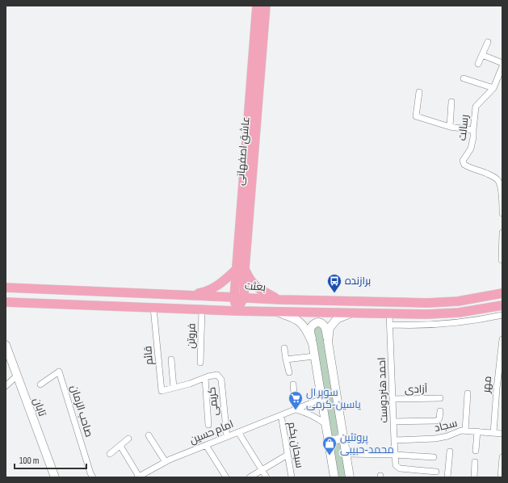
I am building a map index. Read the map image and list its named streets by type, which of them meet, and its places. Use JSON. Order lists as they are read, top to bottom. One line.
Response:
{"streets":{"main road":["عاشق اصفهانی","بعثت","تابان"],"street":["رسالت","فروتن","قائم","مهر","آزادی","احمد هنردوست","کریمی","صاحب الزمان","سجاد","امام حسین","سبحان یکم"]},"crossings":[["عاشق اصفهانی","بعثت"],["قائم","کریمی"],["مهر","سجاد"],["آزادی","احمد هنردوست"],["احمد هنردوست","سجاد"],["کریمی","امام حسین"],["امام حسین","سبحان یکم"]],"places":{"bus stop":["برازنده"],"supermarket":["سوپر ال یاسین-کرمی"],"shop":["پروتئین محمد-حبیبی"]},"scale_bar":"100 m"}
